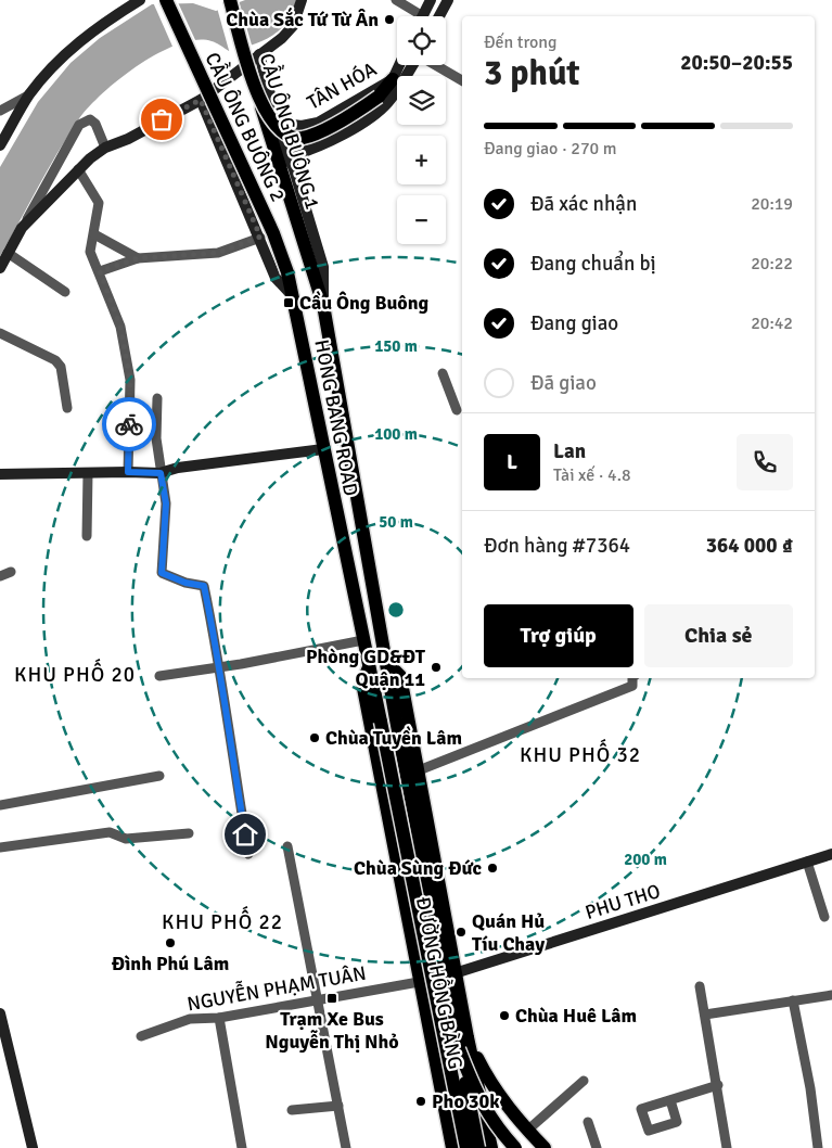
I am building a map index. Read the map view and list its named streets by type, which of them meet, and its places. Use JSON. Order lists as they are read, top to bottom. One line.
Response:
{"streets":{"main road":["CẦU ÔNG BUÔNG 2","CẦU ÔNG BUÔNG 1","HONG BANG ROAD","ĐƯỜNG HỒNG BÀNG"],"street":["TÂN HÓA","PHU THO","NGUYỄN PHẠM TUÂN"]},"crossings":[["TÂN HÓA","CẦU ÔNG BUÔNG 1"],["CẦU ÔNG BUÔNG 2","HONG BANG ROAD"],["CẦU ÔNG BUÔNG 1","HONG BANG ROAD"],["HONG BANG ROAD","ĐƯỜNG HỒNG BÀNG"],["PHU THO","ĐƯỜNG HỒNG BÀNG"],["ĐƯỜNG HỒNG BÀNG","NGUYỄN PHẠM TUÂN"]],"districts":["KHU PHỐ 20","KHU PHỐ 32","KHU PHỐ 22"],"places":{"other":["Chùa Sắc Tứ Từ Ân","Phòng GD&ĐT Quận 11","Chùa Tuyền Lâm","Chùa Sùng Đức","Quán Hủ Tíu Chay","Đình Phú Lâm","Chùa Huê Lâm","Pho 30k"],"transit":["Cầu Ông Buông","Trạm Xe Bus Nguyễn Thị Nhỏ"]},"page":{"map_buttons":["+","−"],"heading":["3 phút","Đến trong","20:50–20:55"],"panel":["Lan","Tài xế · 4.8","Đơn hàng #7364","364 000 ₫"],"bar":"Đang giao · 270 m","list":[["Đã xác nhận","20:19"],["Đang chuẩn bị","20:22"],["Đang giao","20:42"],"Đã giao"],"round":"L","buttons":["Trợ giúp","Chia sẻ"]},"rings":["150 m","100 m","50 m","200 m"]}
